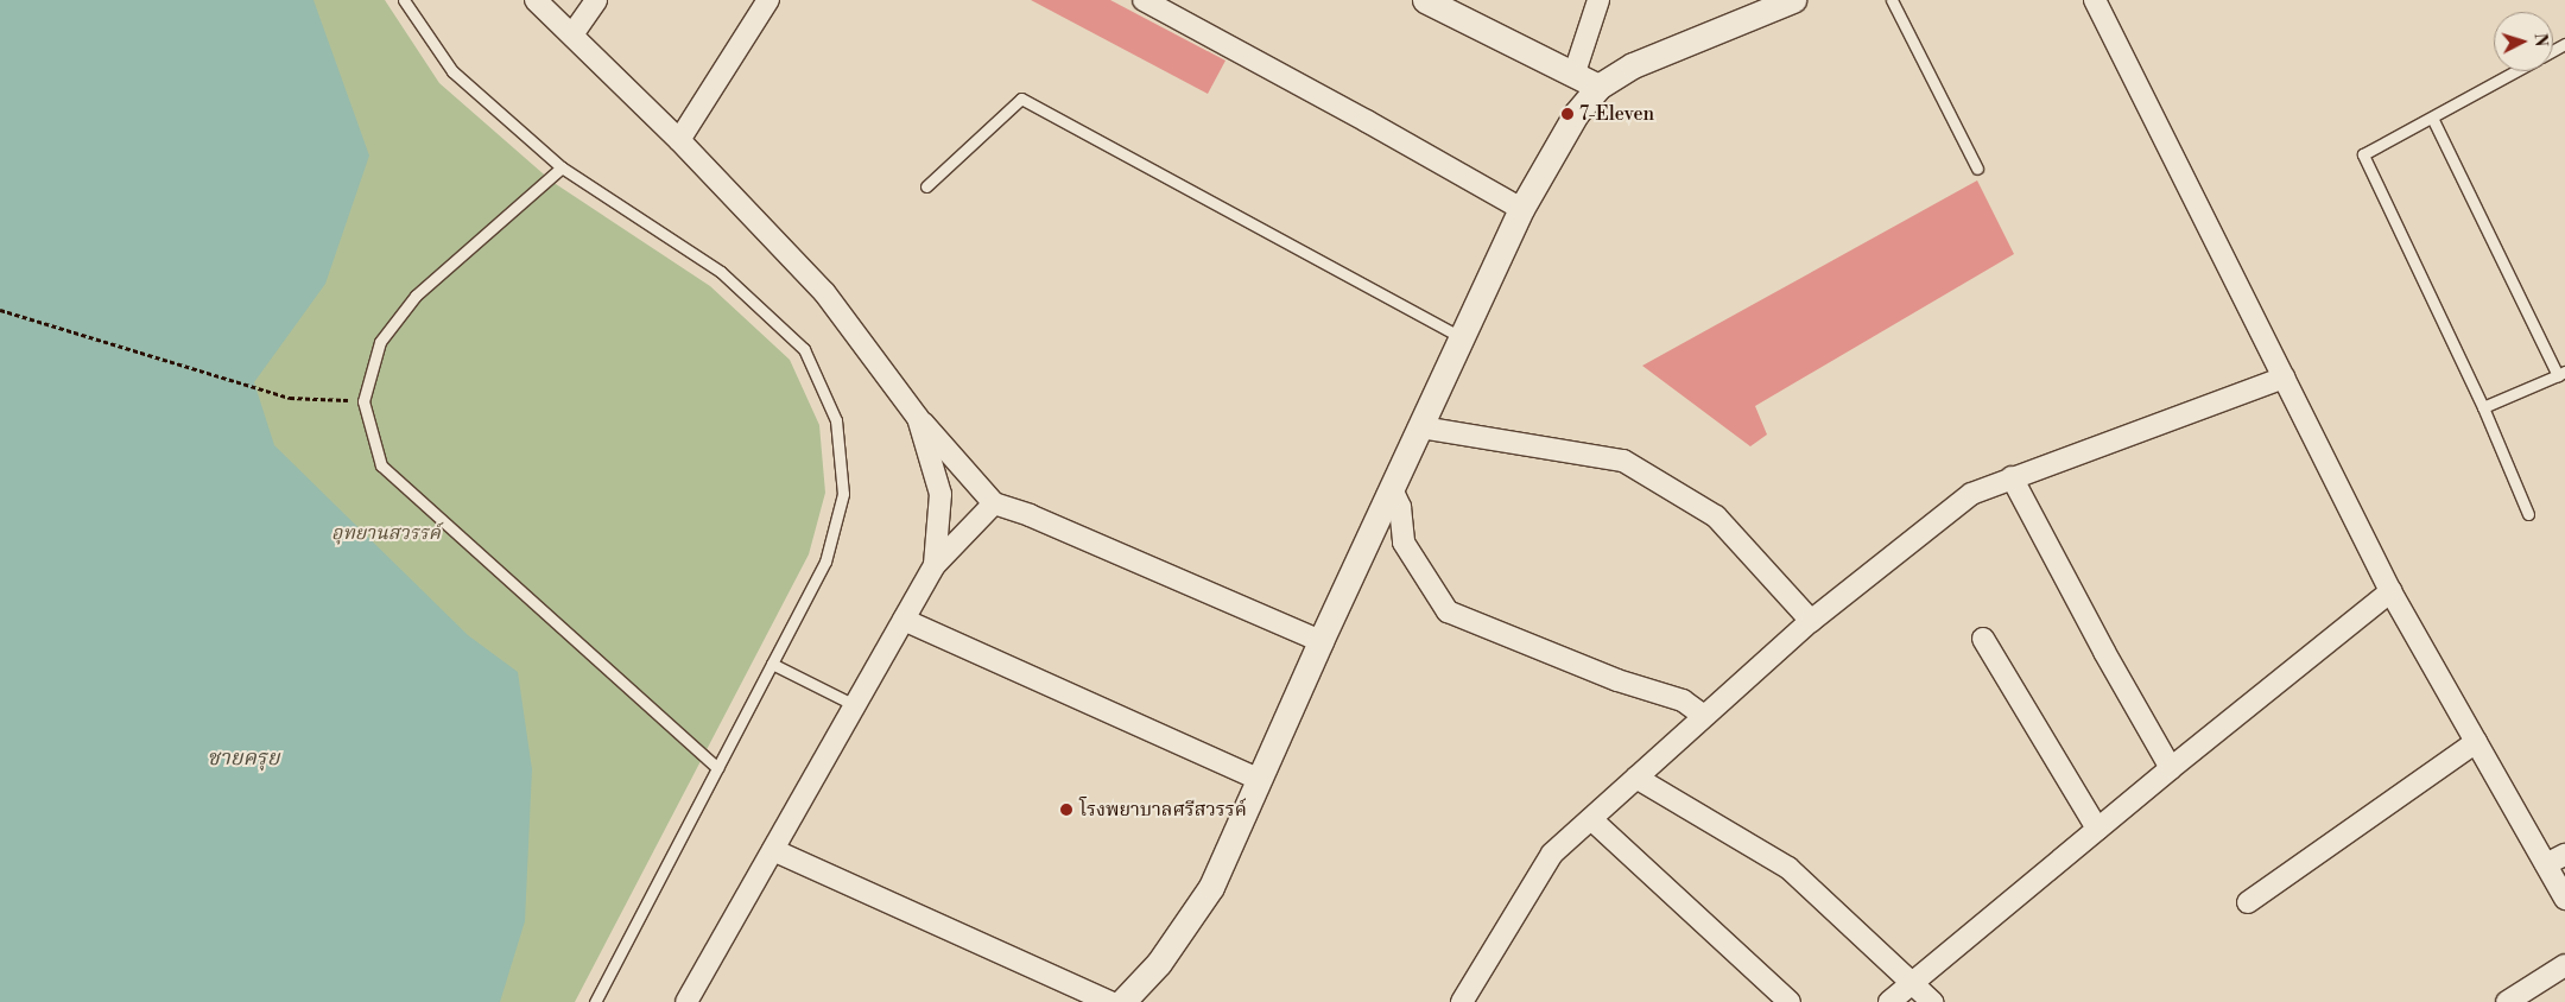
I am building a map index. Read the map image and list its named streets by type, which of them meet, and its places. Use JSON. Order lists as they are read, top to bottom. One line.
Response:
{"water":["ชายครุย"],"parks":["อุทยานสวรรค์"],"places":["7-Eleven","โรงพยาบาลศรีสวรรค์"],"north":"right"}
